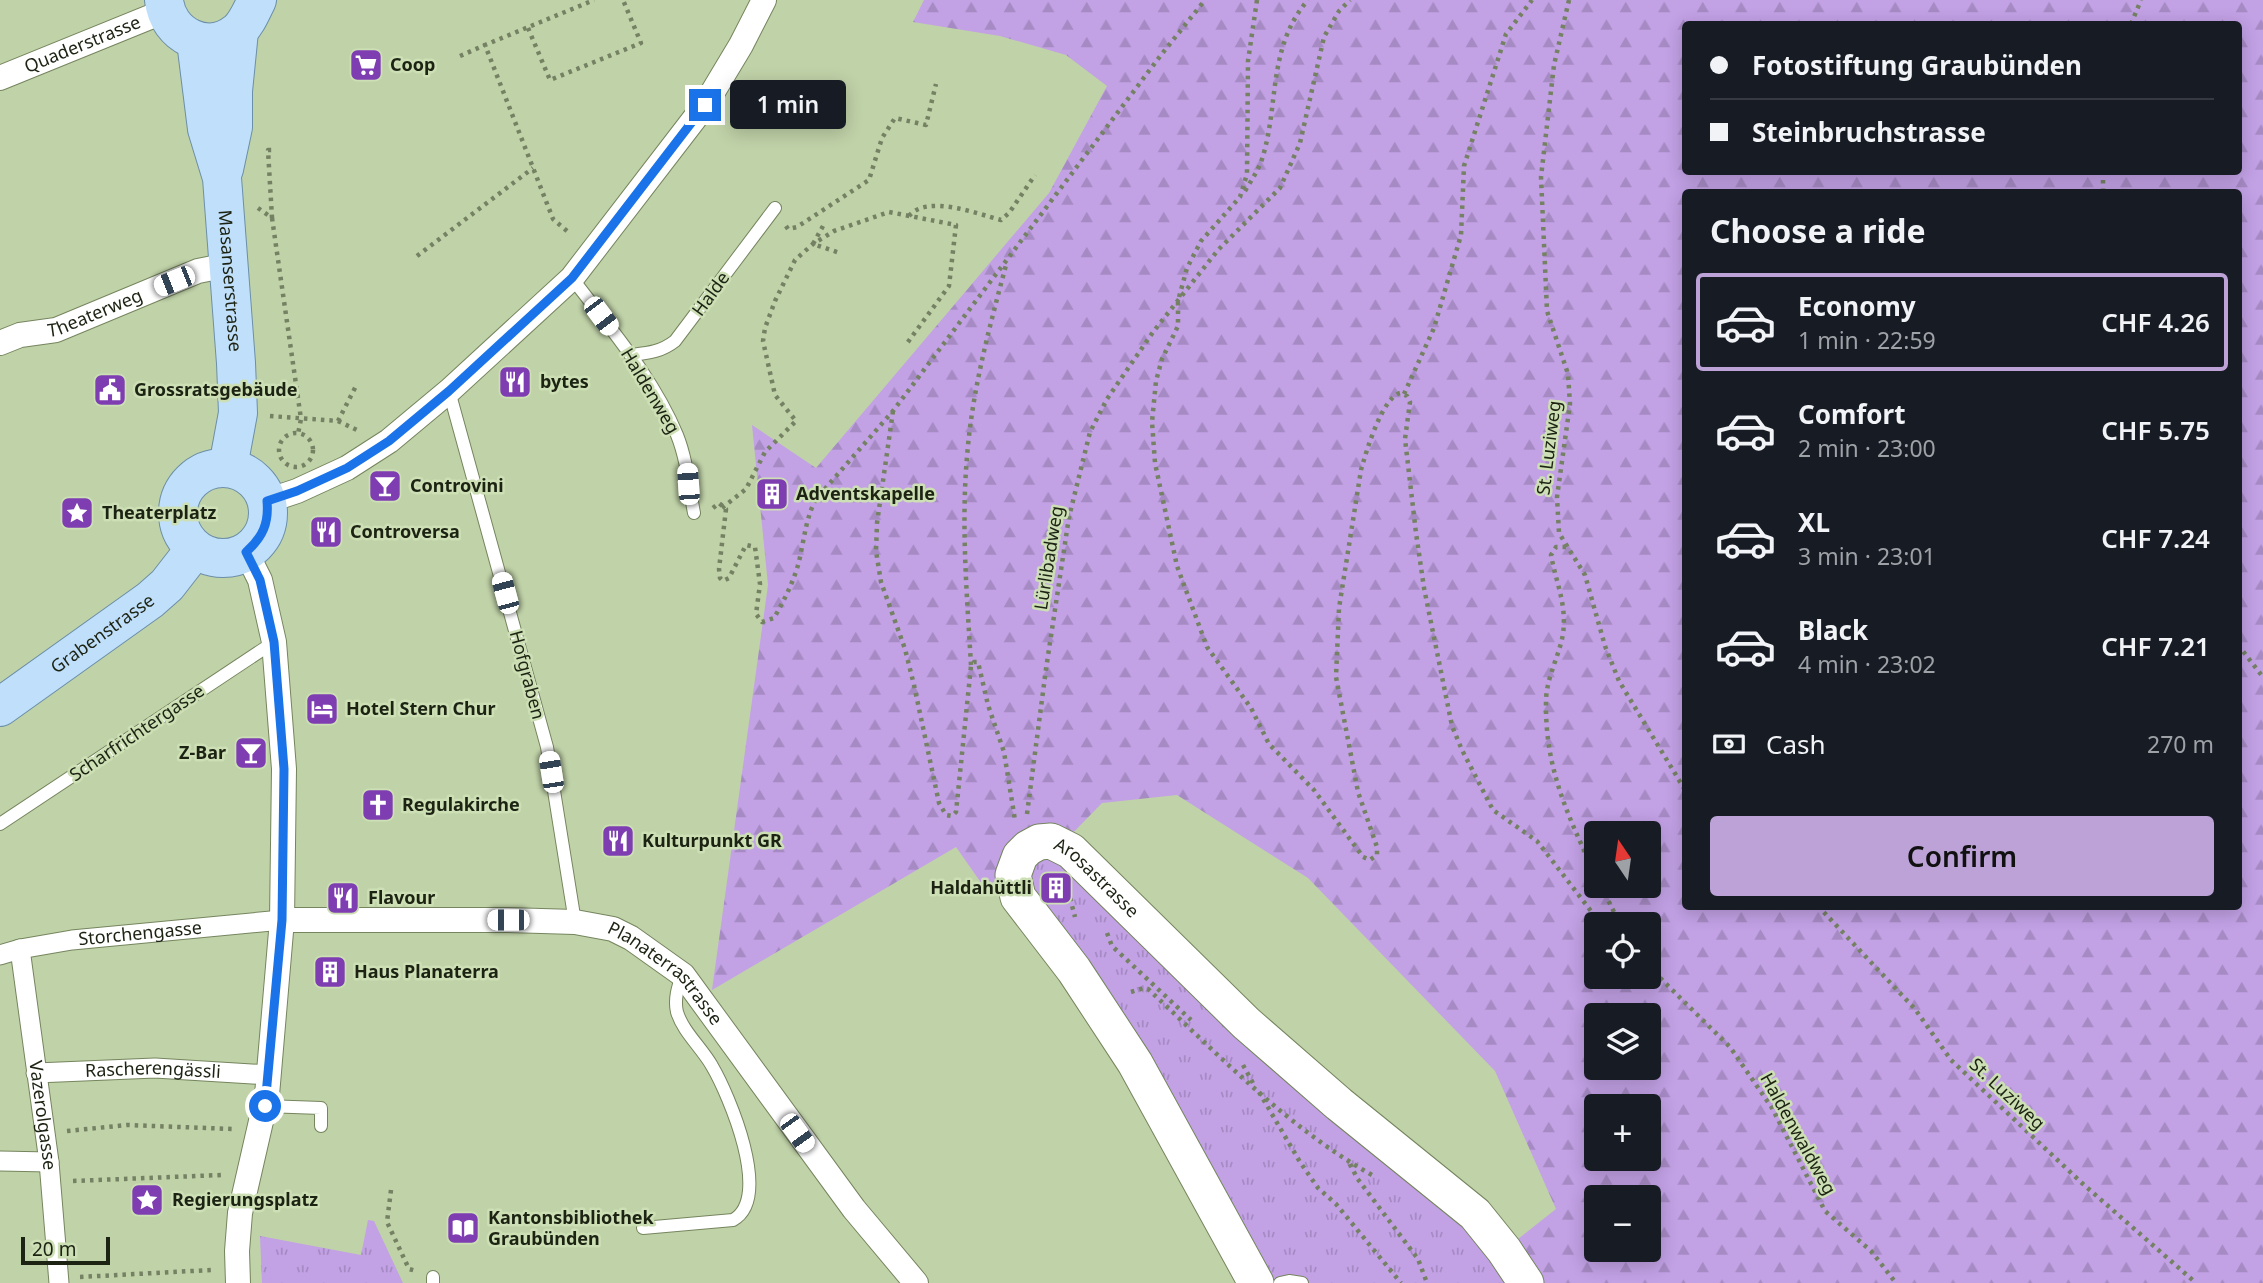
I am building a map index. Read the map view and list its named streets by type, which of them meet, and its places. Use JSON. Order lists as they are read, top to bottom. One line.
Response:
{"streets":{"main road":["Masanserstrasse","Grabenstrasse","Arosastrasse"],"street":["Quaderstrasse","Theaterweg","Storchengasse","Planaterrastrasse","Rascherengässli","Vazerolgasse"],"lane":["Halde","Haldenweg","Hofgraben","Scharfrichtergasse"],"path":["St. Luziweg","Lürlibadweg","Haldenwaldweg"]},"crossings":[["Masanserstrasse","Theaterweg"],["Masanserstrasse","Grabenstrasse"],["Halde","Haldenweg"],["Lürlibadweg","Arosastrasse"],["Hofgraben","Planaterrastrasse"],["Storchengasse","Planaterrastrasse"],["Storchengasse","Vazerolgasse"],["Rascherengässli","Vazerolgasse"]],"places":{"supermarket":["Coop"],"restaurant":["bytes","Controversa","Kulturpunkt GR","Flavour"],"public building":["Grossratsgebäude"],"bar":["Controvini","Z-Bar"],"building":["Adventskapelle","Haldahüttli","Haus Planaterra"],"place":["Theaterplatz","Regierungsplatz"],"hotel":["Hotel Stern Chur"],"church":["Regulakirche"],"library":["Kantonsbibliothek Graubünden"]},"scale_bar":"20 m","north":"top","page":{"banner":["Fotostiftung Graubünden","Steinbruchstrasse"],"bubble":"1 min","heading":"Choose a ride","list":[{"name":"Economy","note":"1 min · 22:59","value":"CHF 4.26"},{"name":"Comfort","note":"2 min · 23:00","value":"CHF 5.75"},{"name":"XL","note":"3 min · 23:01","value":"CHF 7.24"},{"name":"Black","note":"4 min · 23:02","value":"CHF 7.21"}],"pay":["Cash","270 m"],"buttons":"Confirm","map_buttons":["+","−"],"scale":"20 m"}}
